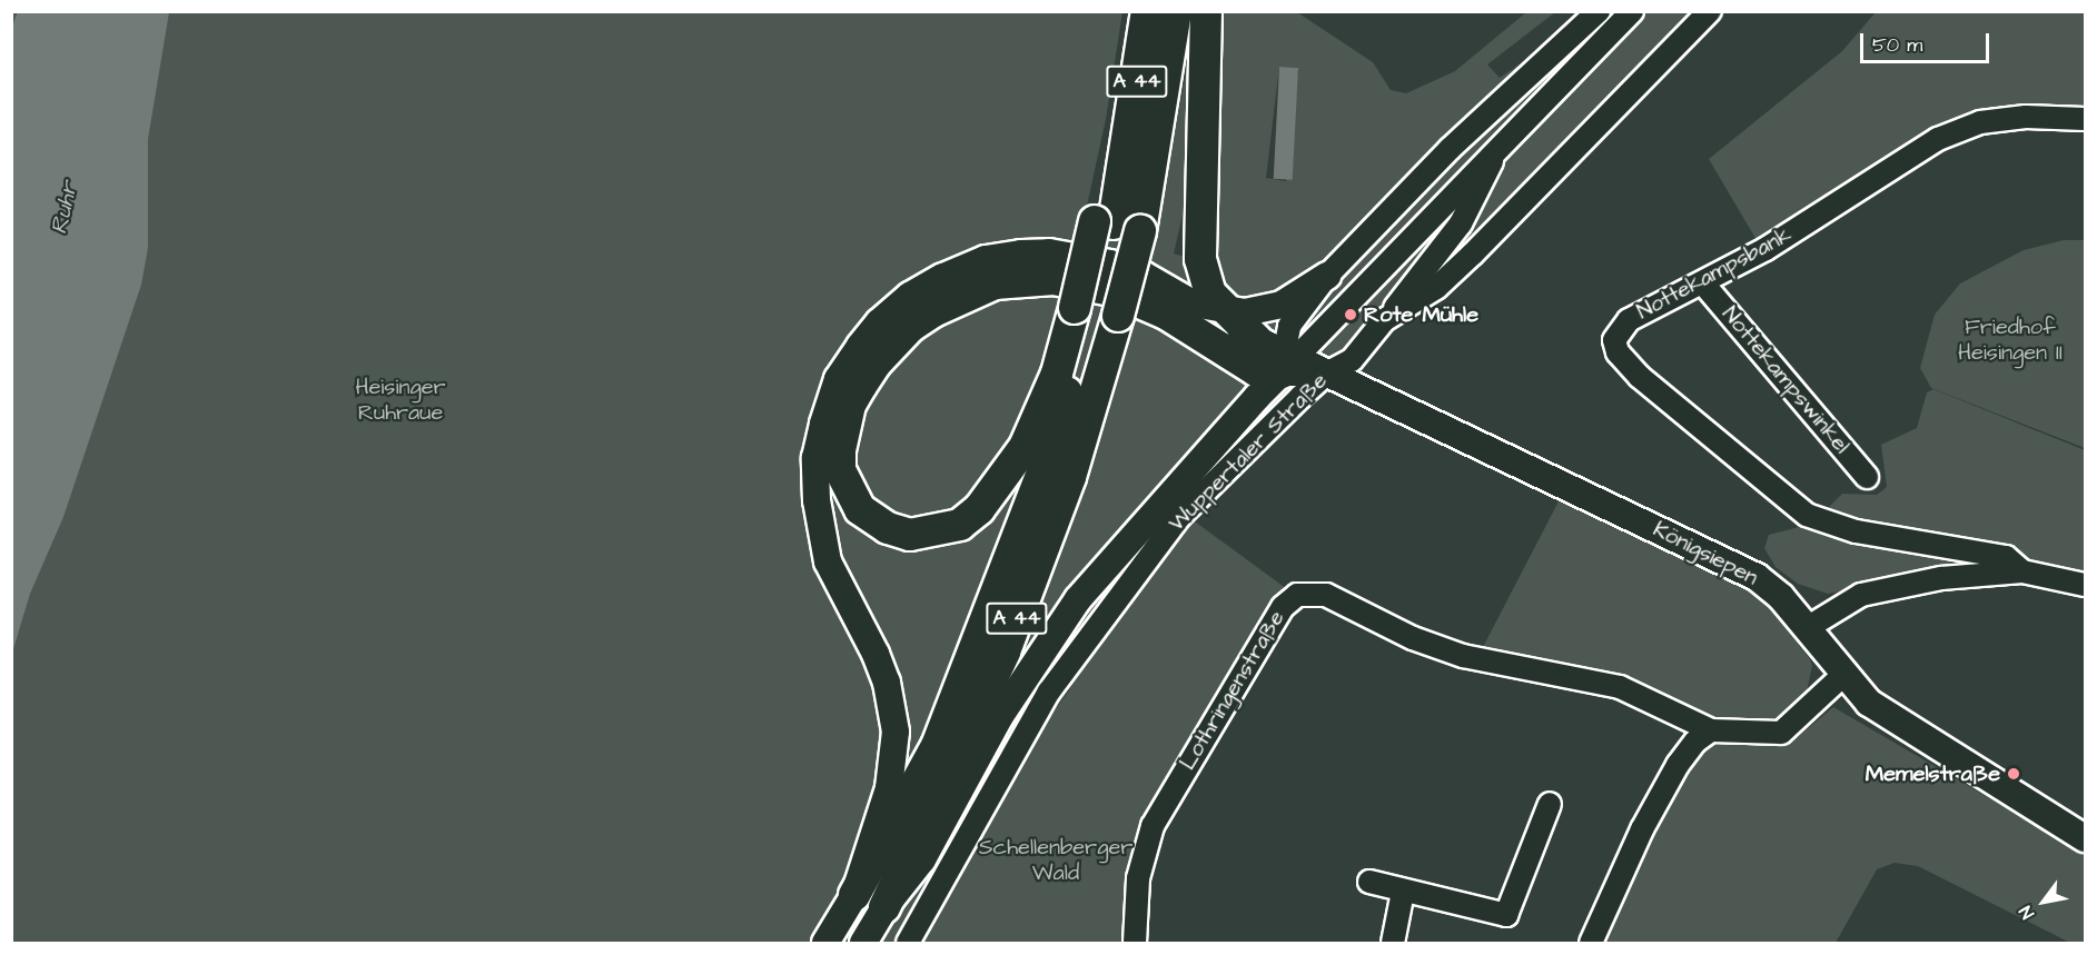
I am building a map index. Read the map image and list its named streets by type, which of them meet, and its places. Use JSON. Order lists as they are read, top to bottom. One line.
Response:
{"streets":{"highway":["A 44"],"main road":["Königsiepen"],"street":["Nottekampsbank","Nottekampswinkel","Wuppertaler Straße","Lothringenstraße"]},"crossings":[["Nottekampsbank","Nottekampswinkel"],["Wuppertaler Straße","Königsiepen"]],"water":["Ruhr"],"parks":["Friedhof Heisingen II","Heisinger Ruhraue","Schellenberger Wald"],"places":["Rote Mühle","Memelstraße"],"scale_bar":"50 m","north":"bottom left"}
